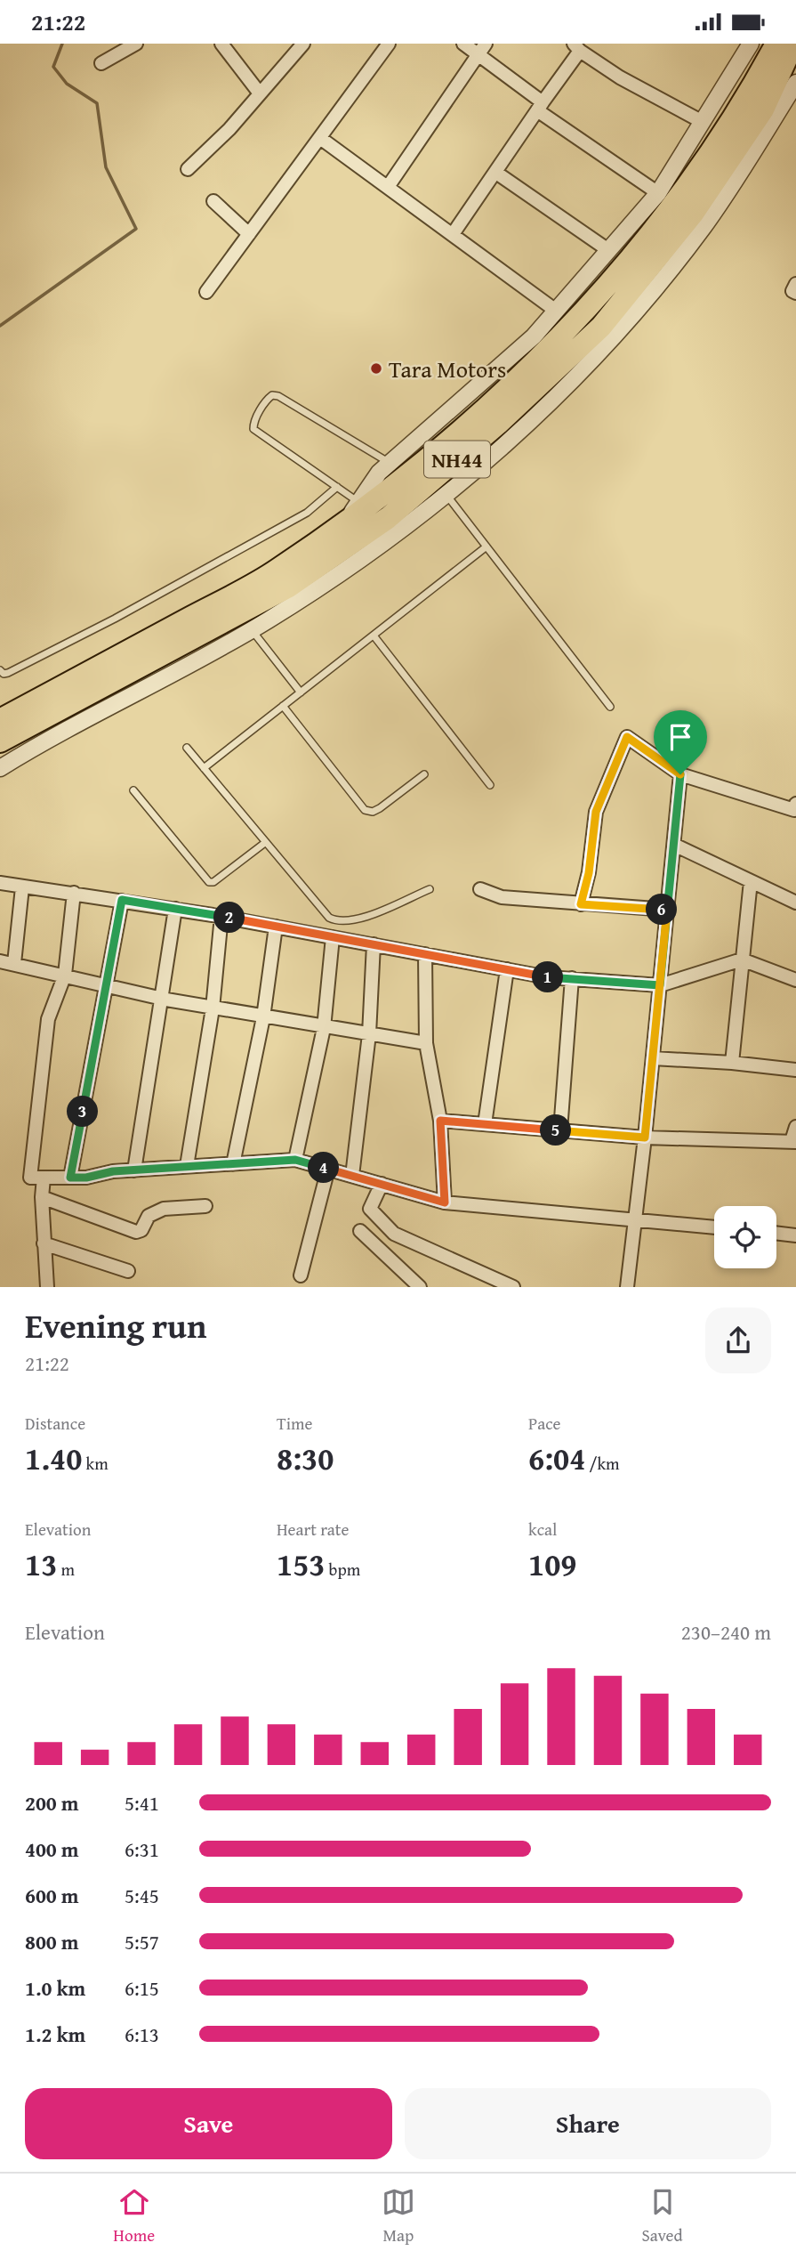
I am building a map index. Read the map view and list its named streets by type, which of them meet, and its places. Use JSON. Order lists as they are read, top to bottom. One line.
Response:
{"streets":{"highway":["NH44"]},"places":["Tara Motors"],"page":{"status":"21:22","pins":["6","2","1","3","5","4"],"heading":["Evening run","21:22"],"stats":[["Distance","1.40 km"],["Time","8:30"],["Pace","6:04 /km"],["Elevation","13 m"],["Heart rate","153 bpm"],["kcal","109"]],"chart":["Elevation","230–240 m"],"list":[{"name":"200 m","note":"5:41"},{"name":"400 m","note":"6:31"},{"name":"600 m","note":"5:45"},{"name":"800 m","note":"5:57"},{"name":"1.0 km","note":"6:15"},{"name":"1.2 km","note":"6:13"}],"buttons":["Save","Share"],"tabs":["Home","Map","Saved"]}}
